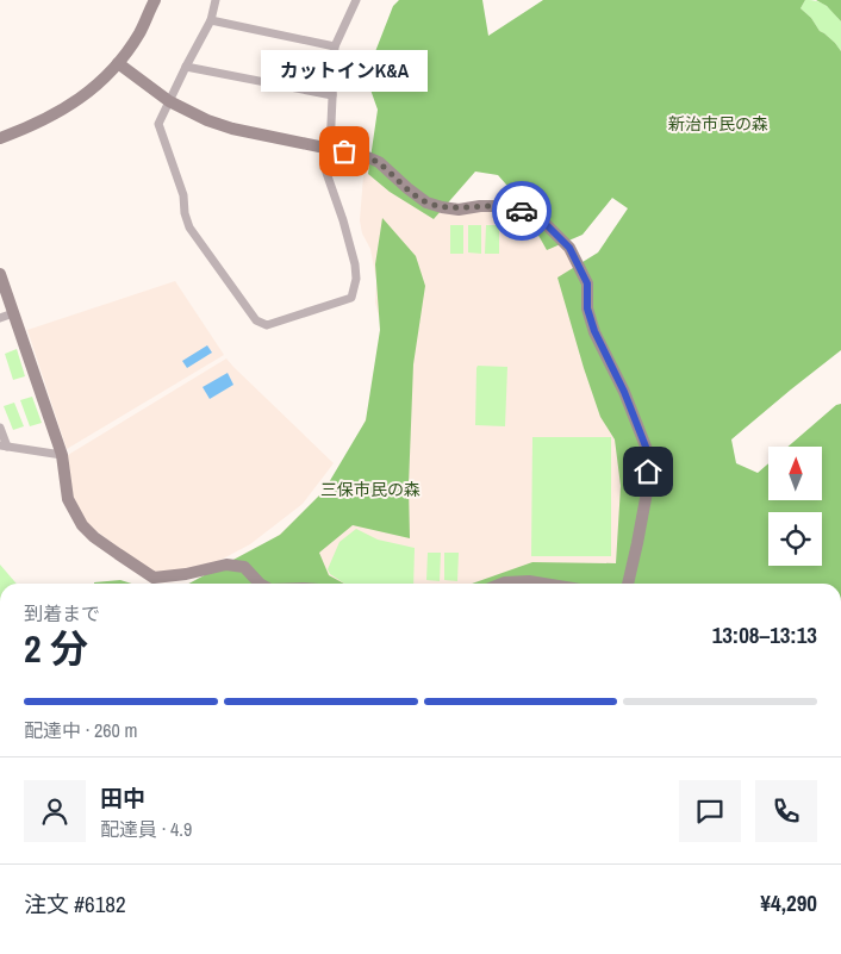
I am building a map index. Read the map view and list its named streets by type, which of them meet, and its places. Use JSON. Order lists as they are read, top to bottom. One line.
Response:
{"parks":["新治市民の森","三保市民の森"],"places":["カットインK&A"],"north":"top","page":{"bubble":"カットインK&A","heading":["2 分","到着まで","13:08–13:13"],"panel":["田中","配達員 · 4.9","注文 #6182","¥4,290"],"bar":"配達中 · 260 m"}}
